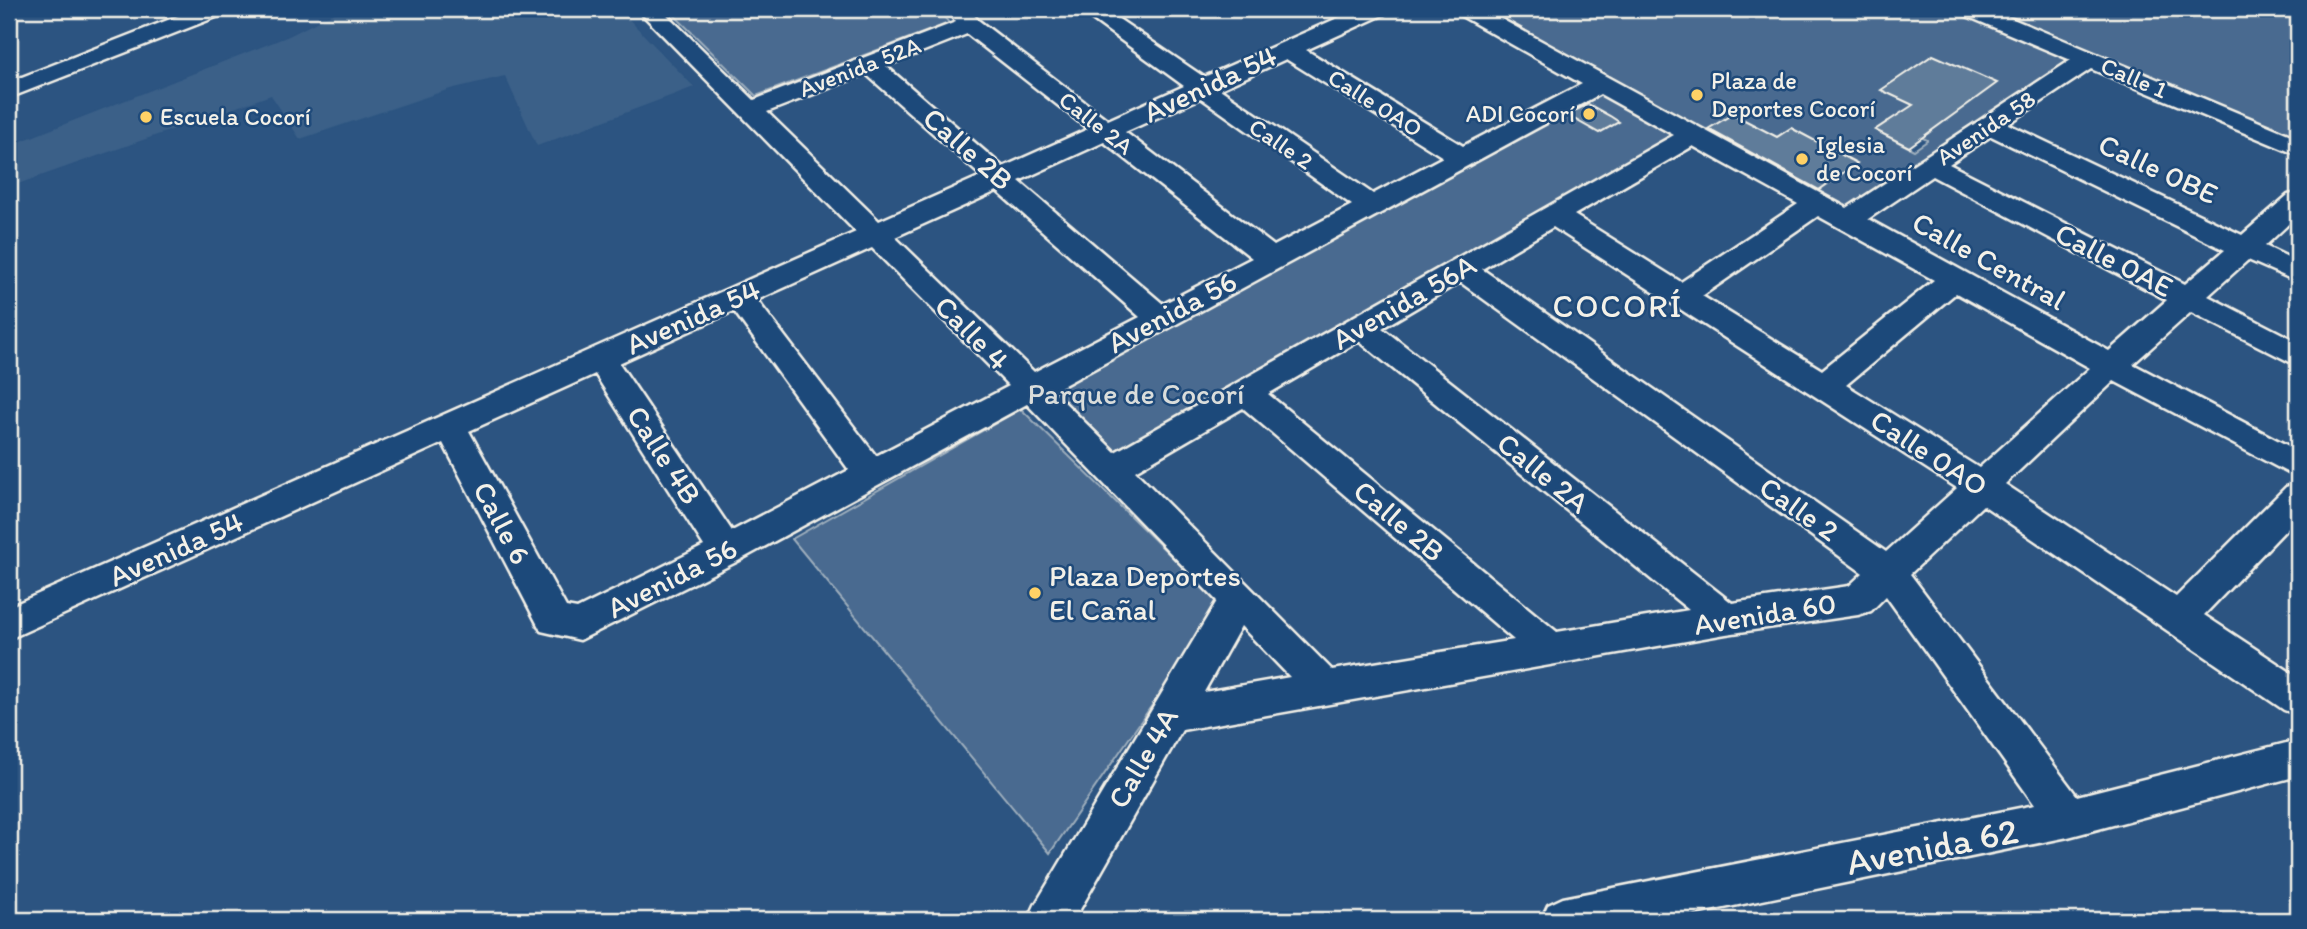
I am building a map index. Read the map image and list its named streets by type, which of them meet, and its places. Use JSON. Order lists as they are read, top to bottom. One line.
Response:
{"streets":{"street":["Avenida 52A","Calle 1","Avenida 54","Calle 0AO","Calle 2A","Avenida 58","Calle 2","Calle 2B","Calle 0BE","Calle 0AE","Calle Central","Avenida 56A","Avenida 56","Calle 4","Calle 4B","Calle 6","Avenida 60","Calle 4A","Avenida 62"]},"crossings":[["Avenida 52A","Calle 2A"],["Avenida 52A","Calle 2B"],["Avenida 52A","Calle 4"],["Calle 1","Avenida 58"],["Avenida 54","Calle 0AO"],["Avenida 54","Calle 2A"],["Avenida 54","Calle 2"],["Avenida 54","Calle 2B"],["Avenida 54","Calle 4"],["Avenida 54","Calle 4B"],["Avenida 54","Calle 6"],["Calle 0AO","Avenida 56A"],["Calle 0AO","Avenida 56"],["Calle 0AO","Avenida 60"],["Calle 2A","Avenida 56A"],["Calle 2A","Avenida 56"],["Calle 2A","Avenida 60"],["Avenida 58","Calle 0BE"],["Avenida 58","Calle 0AE"],["Avenida 58","Calle Central"],["Calle 2","Avenida 56A"],["Calle 2","Avenida 56"],["Calle 2","Avenida 60"],["Calle 2","Avenida 62"],["Calle 2B","Avenida 56A"],["Calle 2B","Avenida 56"],["Calle 2B","Avenida 60"],["Calle 0BE","Avenida 60"],["Calle 0AE","Avenida 60"],["Calle Central","Avenida 56A"],["Calle Central","Avenida 56"],["Calle Central","Avenida 60"],["Avenida 56A","Calle 4"],["Avenida 56","Calle 4"],["Avenida 56","Calle 4B"],["Avenida 56","Calle 6"],["Calle 4","Avenida 60"],["Calle 4","Calle 4A"],["Avenida 60","Calle 4A"]],"districts":["COCORÍ"],"parks":["Parque de Cocorí"],"places":["Plaza de Deportes Cocorí","ADI Cocorí","Escuela Cocorí","Iglesia de Cocorí","Plaza Deportes El Cañal"]}
